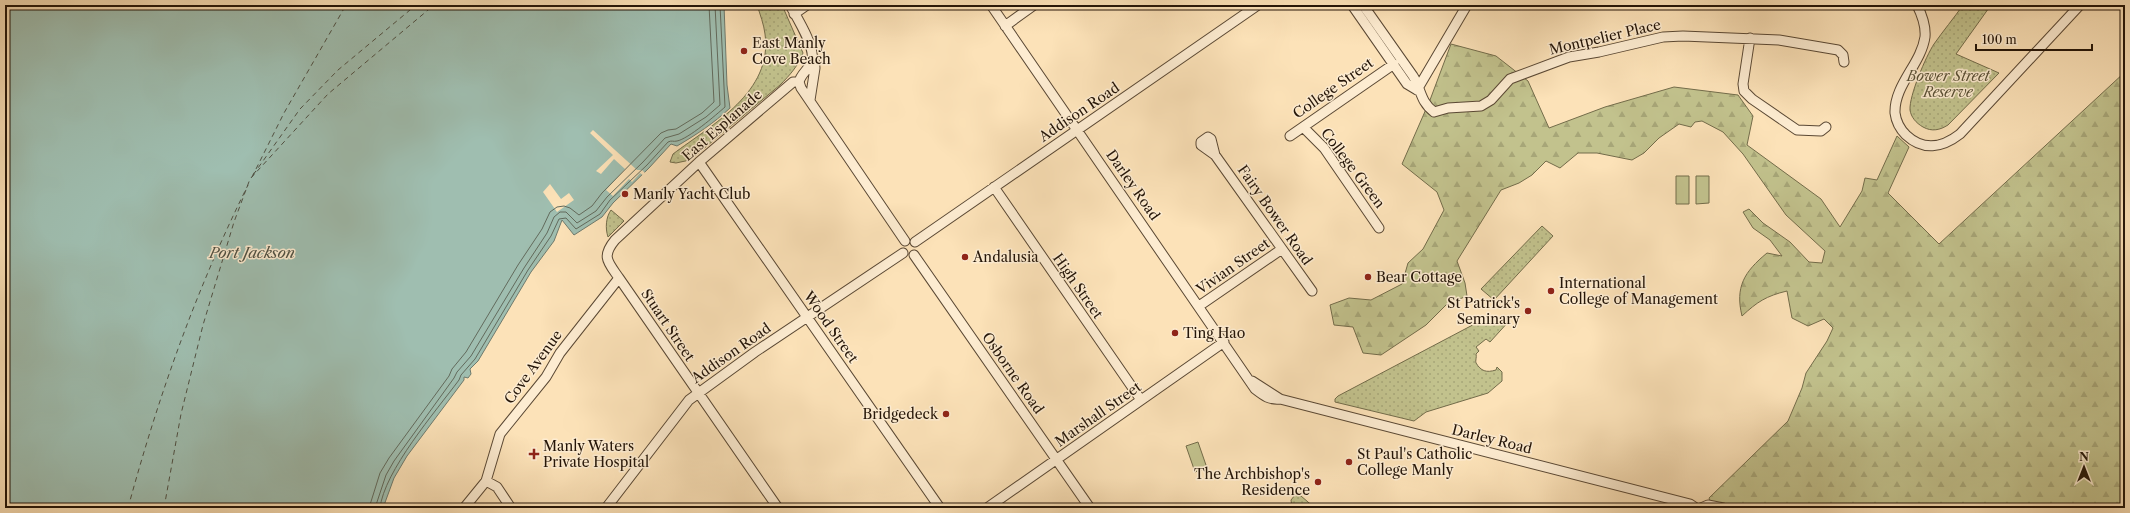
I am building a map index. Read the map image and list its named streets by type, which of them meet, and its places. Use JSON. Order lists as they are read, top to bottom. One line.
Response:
{"streets":{"street":["Montpelier Place","College Street","Addison Road","East Esplanade","College Green","Darley Road","Fairy Bower Road","Vivian Street","High Street","Stuart Street","Wood Street","Cove Avenue","Osborne Road","Marshall Street"]},"crossings":[["College Street","College Green"],["Addison Road","Darley Road"],["Addison Road","High Street"],["Addison Road","Stuart Street"],["Addison Road","Wood Street"],["Addison Road","Osborne Road"],["East Esplanade","Stuart Street"],["East Esplanade","Wood Street"],["Darley Road","Vivian Street"],["Darley Road","Marshall Street"],["Fairy Bower Road","Vivian Street"],["High Street","Marshall Street"],["Stuart Street","Cove Avenue"],["Osborne Road","Marshall Street"]],"water":["Port Jackson"],"parks":["Bower Street Reserve"],"places":{"other":["East Manly Cove Beach","Manly Yacht Club","Andalusia","Bear Cottage","International College of Management","St Patrick's Seminary","Ting Hao","Bridgedeck","St Paul's Catholic College Manly","The Archbishop's Residence"],"health":["Manly Waters Private Hospital"]},"scale_bar":"100 m","north":"top"}
